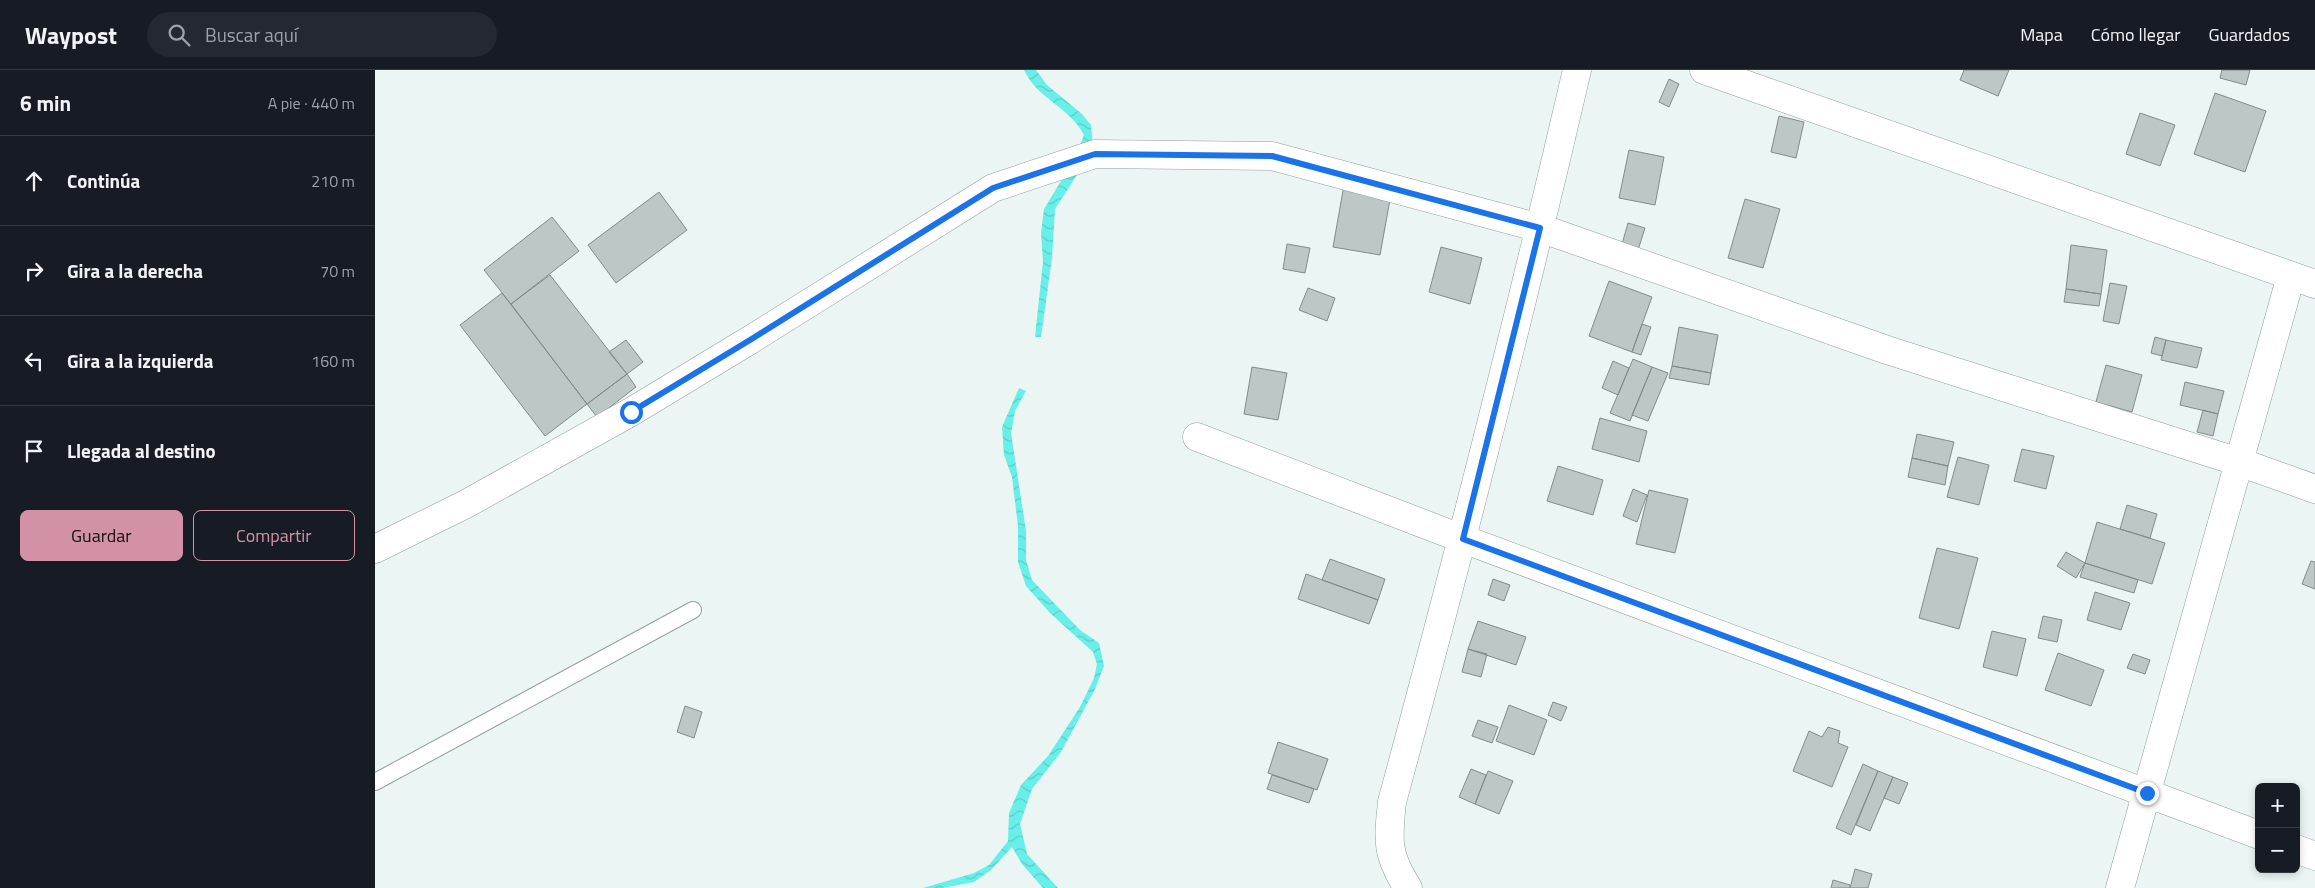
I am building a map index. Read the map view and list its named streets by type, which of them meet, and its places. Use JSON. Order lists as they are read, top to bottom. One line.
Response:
{"page":{"header":"Waypost","search":"Buscar aquí","nav":["Mapa","Cómo llegar","Guardados"],"heading":["6 min","A pie · 440 m"],"list":[["Continúa","210 m"],["Gira a la derecha","70 m"],["Gira a la izquierda","160 m"],"Llegada al destino"],"buttons":["Guardar","Compartir"],"map_buttons":["+","−"]}}
